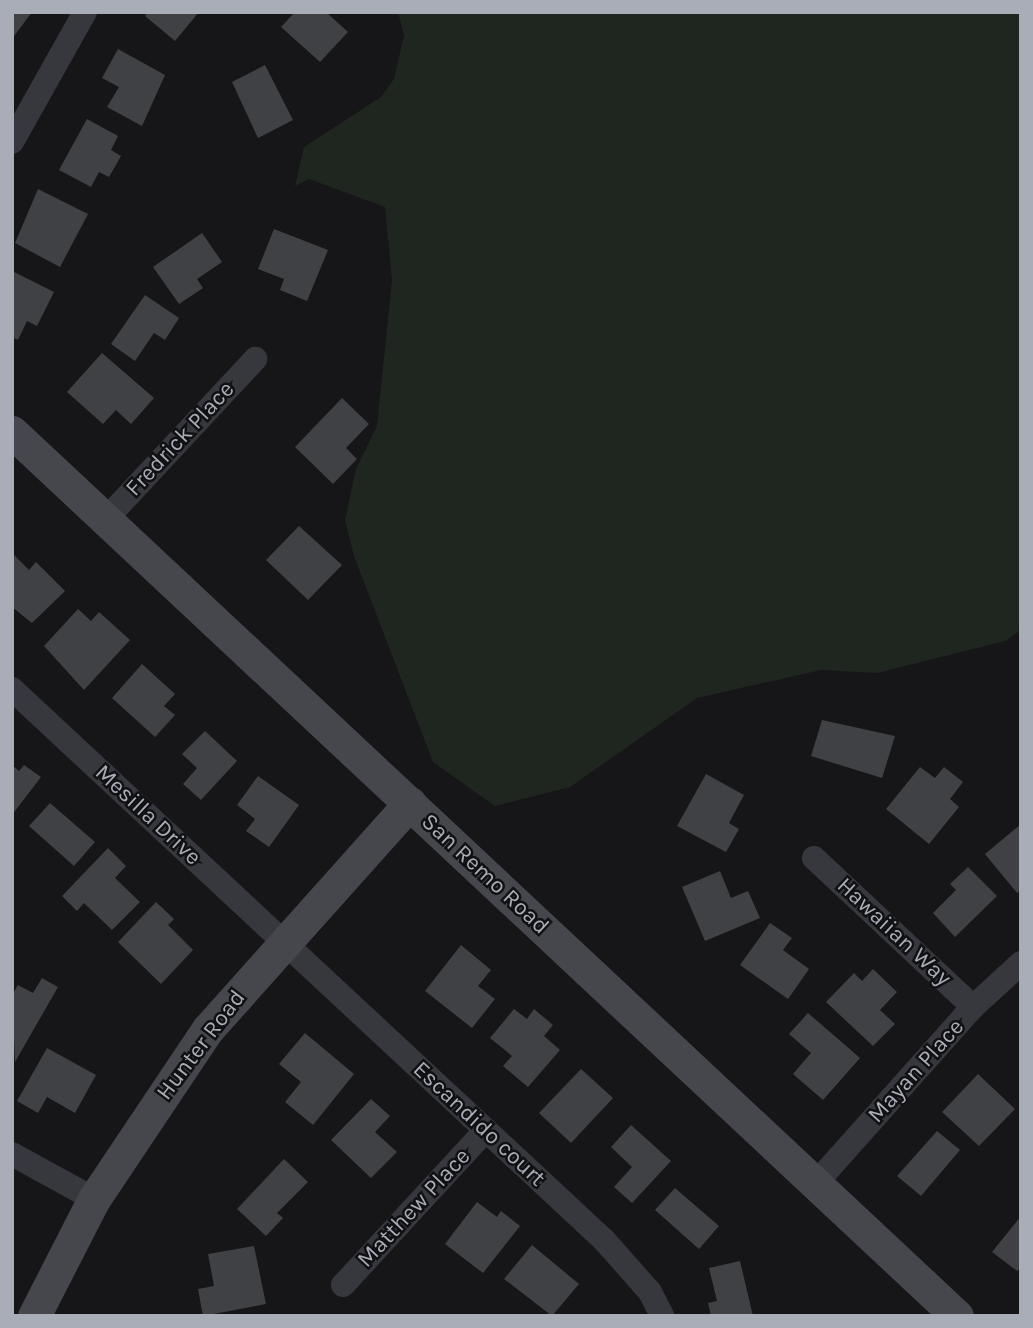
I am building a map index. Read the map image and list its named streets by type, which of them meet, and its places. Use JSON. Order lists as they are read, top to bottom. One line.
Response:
{"streets":{"street":["Fredrick Place","Mesilla Drive","San Remo Road","Hawaiian Way","Hunter Road","Mayan Place","Escandido court","Matthew Place"]},"crossings":[["Fredrick Place","San Remo Road"],["Mesilla Drive","Hunter Road"],["Mesilla Drive","Escandido court"],["San Remo Road","Hunter Road"],["San Remo Road","Mayan Place"],["Hawaiian Way","Mayan Place"],["Hunter Road","Escandido court"],["Escandido court","Matthew Place"]]}
